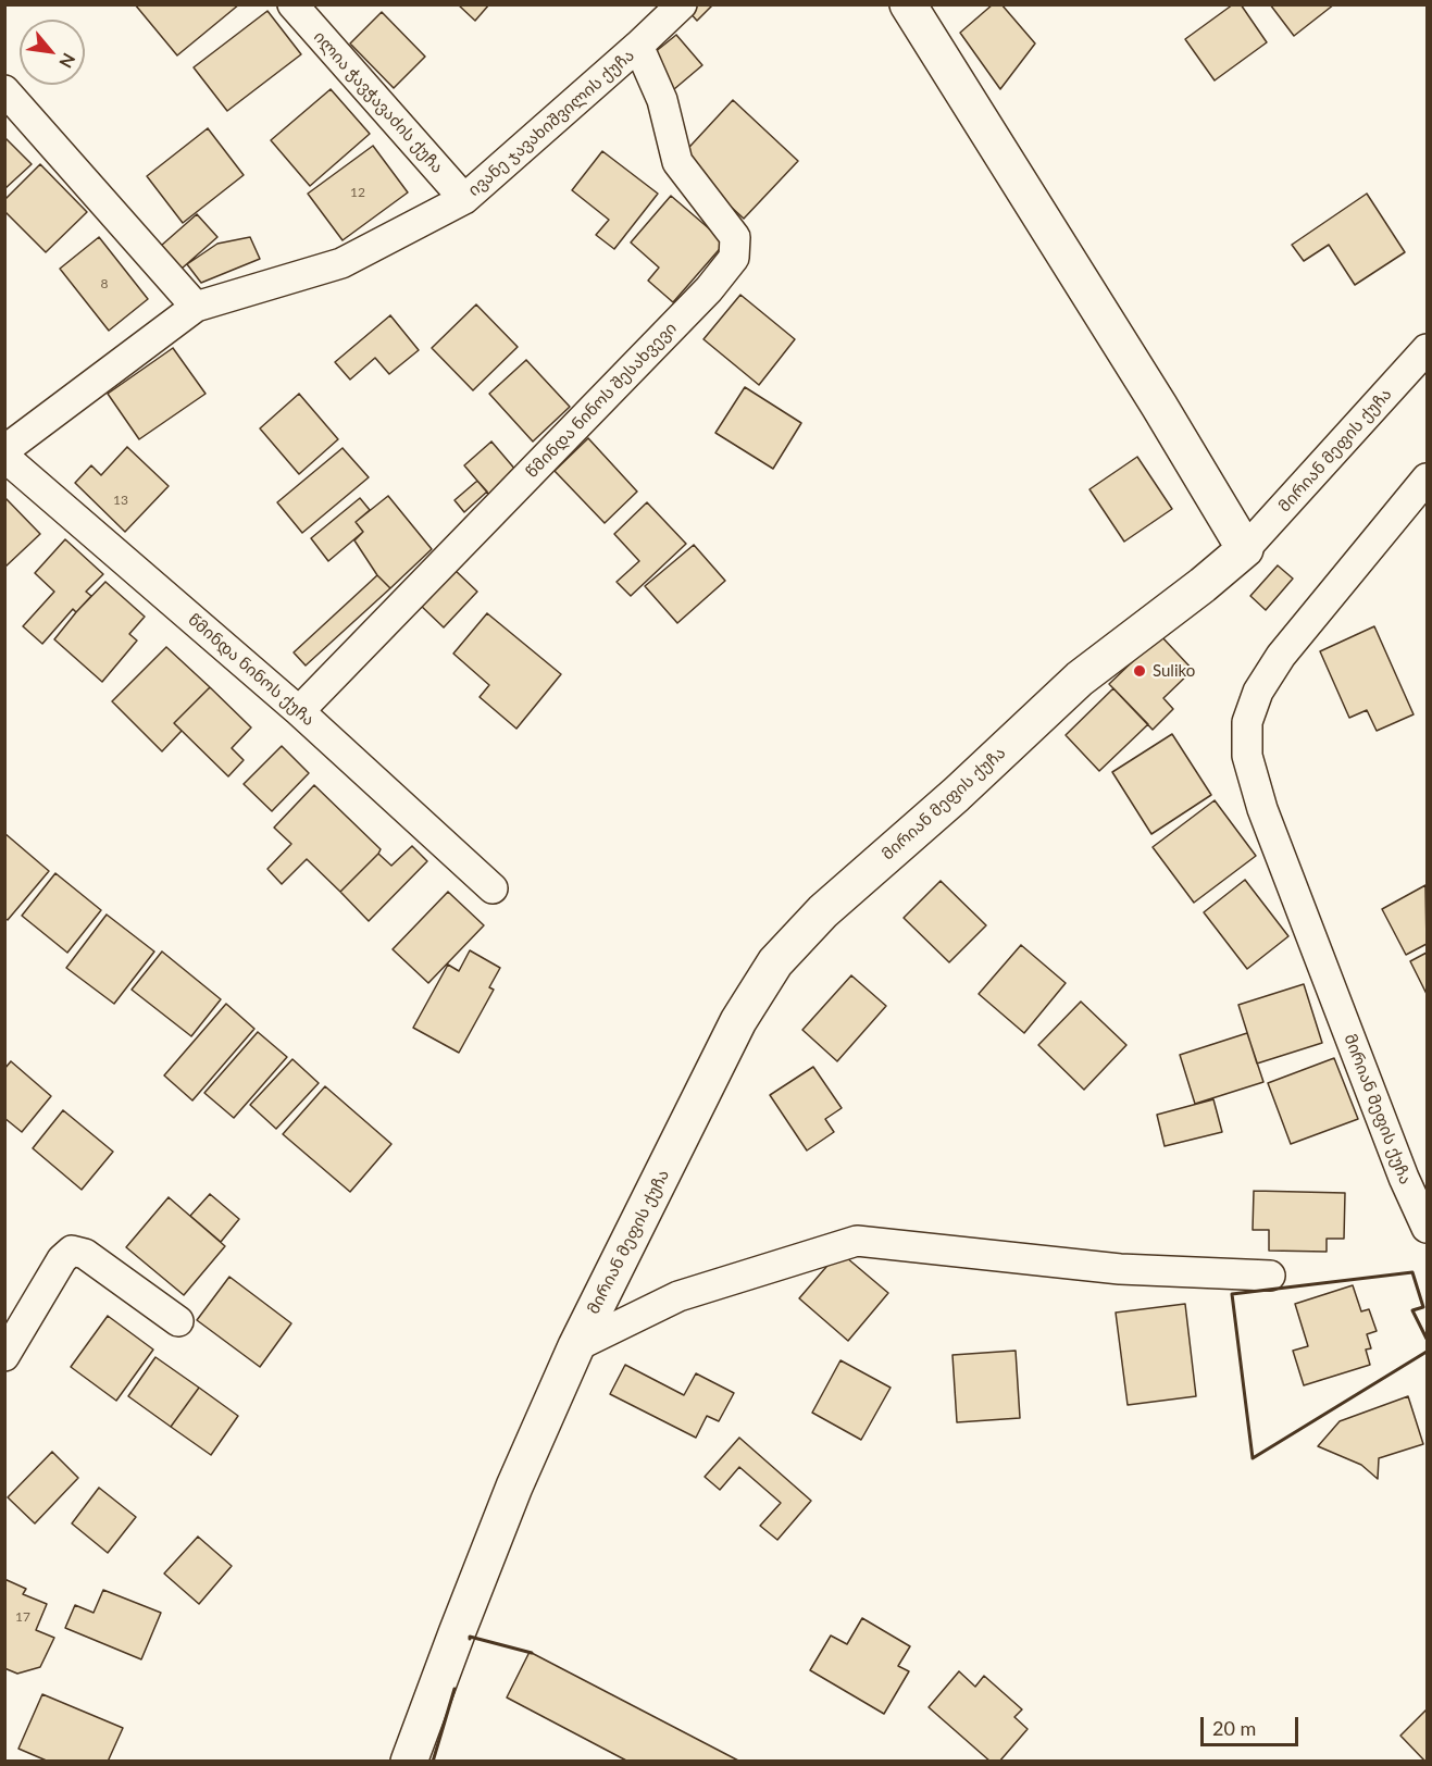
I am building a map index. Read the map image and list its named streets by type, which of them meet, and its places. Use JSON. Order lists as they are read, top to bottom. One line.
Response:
{"streets":{"street":["ილია ჭავჭავაძის ქუჩა","ივანე ჯავახიშვილის ქუჩა","წმინდა ნინოს შესახვევი","მირიან მეფის ქუჩა","წმინდა ნინოს ქუჩა"]},"crossings":[["ილია ჭავჭავაძის ქუჩა","ივანე ჯავახიშვილის ქუჩა"],["ივანე ჯავახიშვილის ქუჩა","წმინდა ნინოს შესახვევი"],["წმინდა ნინოს შესახვევი","წმინდა ნინოს ქუჩა"]],"places":["Suliko"],"house_numbers":["12","8","13","17"],"scale_bar":"20 m","north":"bottom right"}
